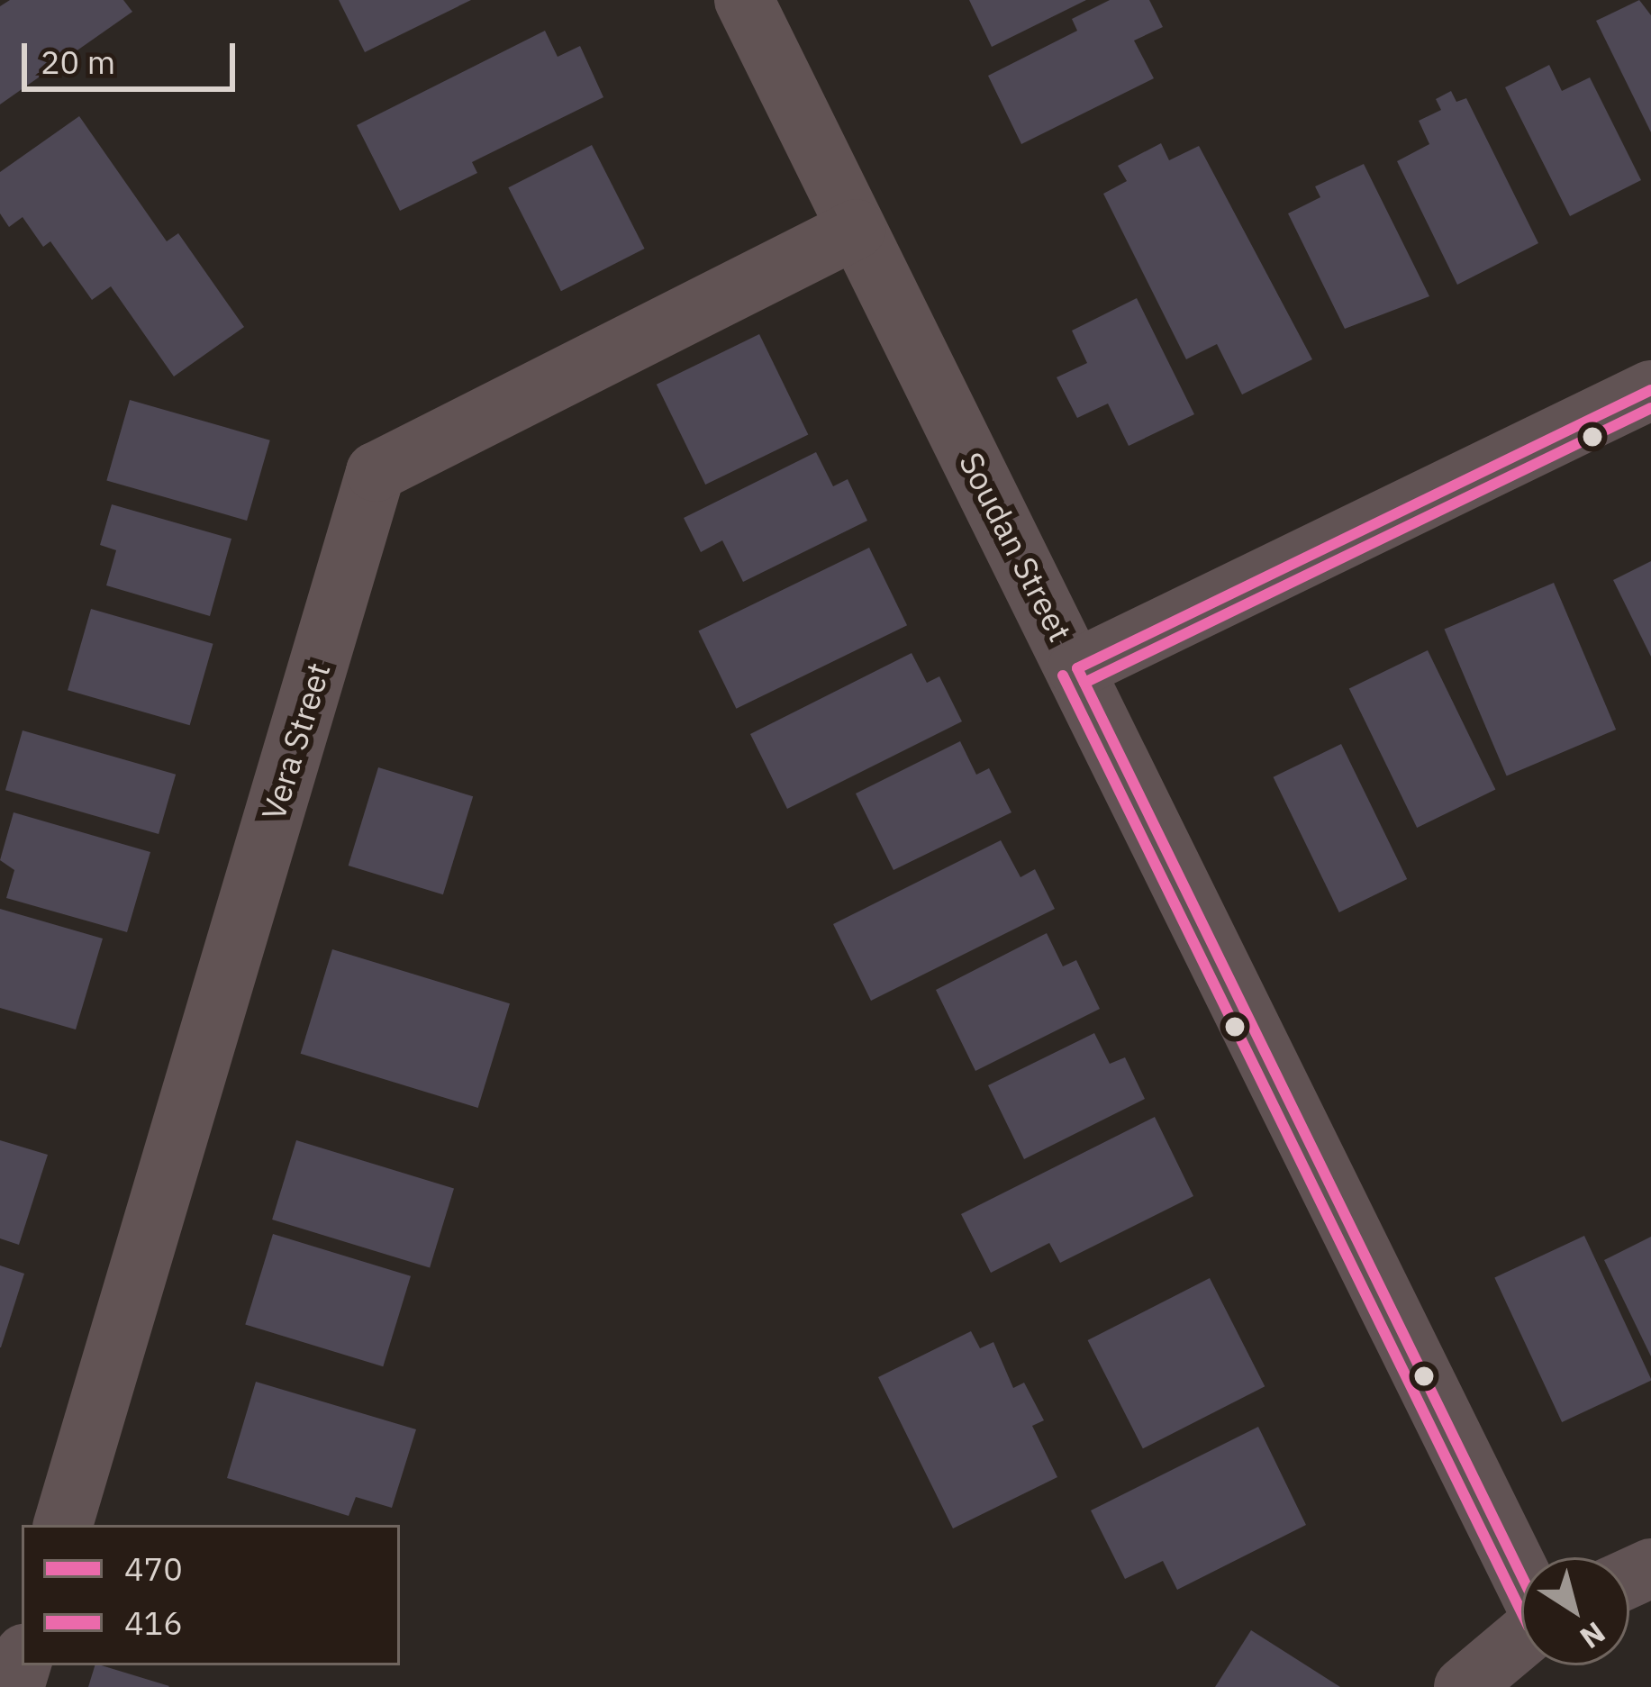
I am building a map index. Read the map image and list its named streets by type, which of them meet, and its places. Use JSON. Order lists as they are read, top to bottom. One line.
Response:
{"streets":{"street":["Soudan Street","Vera Street"]},"crossings":[["Soudan Street","Vera Street"]],"lines":["transit line 470","transit line 416"],"legend":["470","416"],"scale_bar":"20 m","north":"bottom right"}
